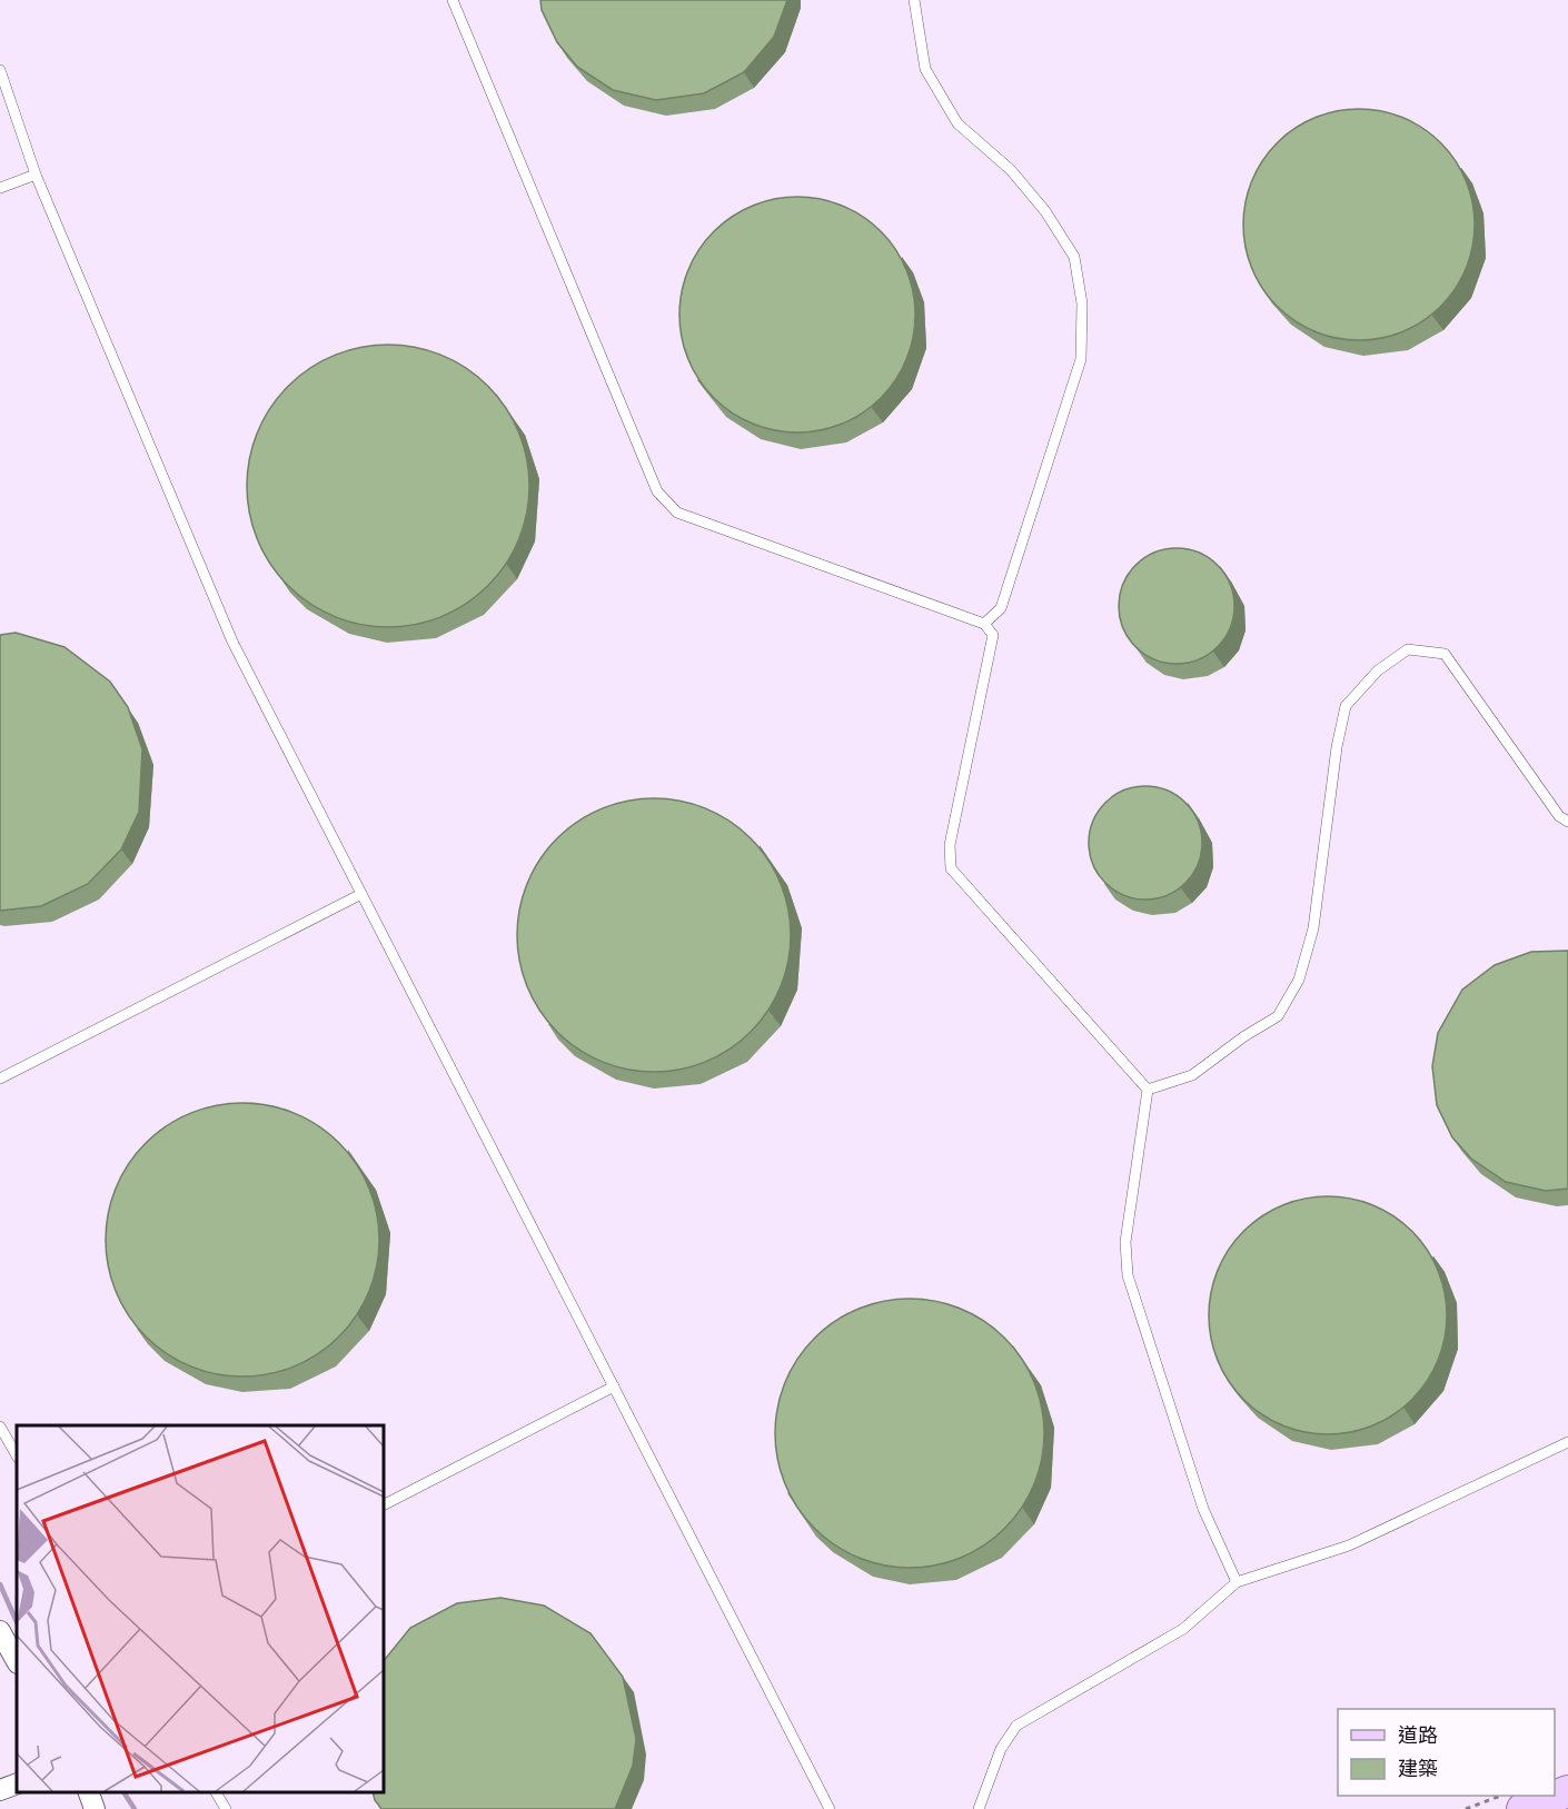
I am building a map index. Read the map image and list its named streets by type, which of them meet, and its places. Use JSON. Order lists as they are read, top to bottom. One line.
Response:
{"legend":["道路","建築"]}
